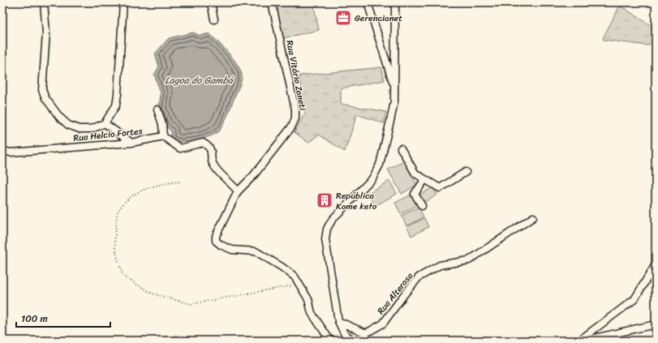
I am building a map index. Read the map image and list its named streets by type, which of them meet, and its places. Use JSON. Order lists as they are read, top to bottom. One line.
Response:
{"streets":{"street":["Rua Vitório Zaneti","Rua Helcio Fortes","Rua Alterosa"]},"water":["Lagoa do Gambá"],"places":{"office":["Gerencianet"],"building":["República Kome keto"]},"scale_bar":"100 m"}
